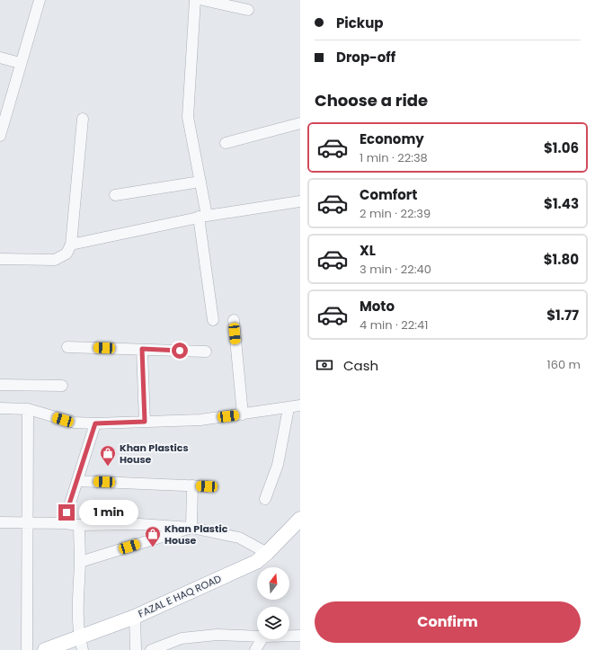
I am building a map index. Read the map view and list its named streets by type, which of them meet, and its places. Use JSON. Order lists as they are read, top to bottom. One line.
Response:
{"streets":{"main road":["FAZAL E HAQ ROAD"]},"places":{"shop":["Khan Plastics House","Khan Plastic House"]},"north":"top","page":{"banner":["Pickup","Drop-off"],"heading":"Choose a ride","list":[{"name":"Economy","note":"1 min · 22:38","value":"$1.06"},{"name":"Comfort","note":"2 min · 22:39","value":"$1.43"},{"name":"XL","note":"3 min · 22:40","value":"$1.80"},{"name":"Moto","note":"4 min · 22:41","value":"$1.77"}],"pay":["Cash","160 m"],"bubble":"1 min","buttons":"Confirm"}}
